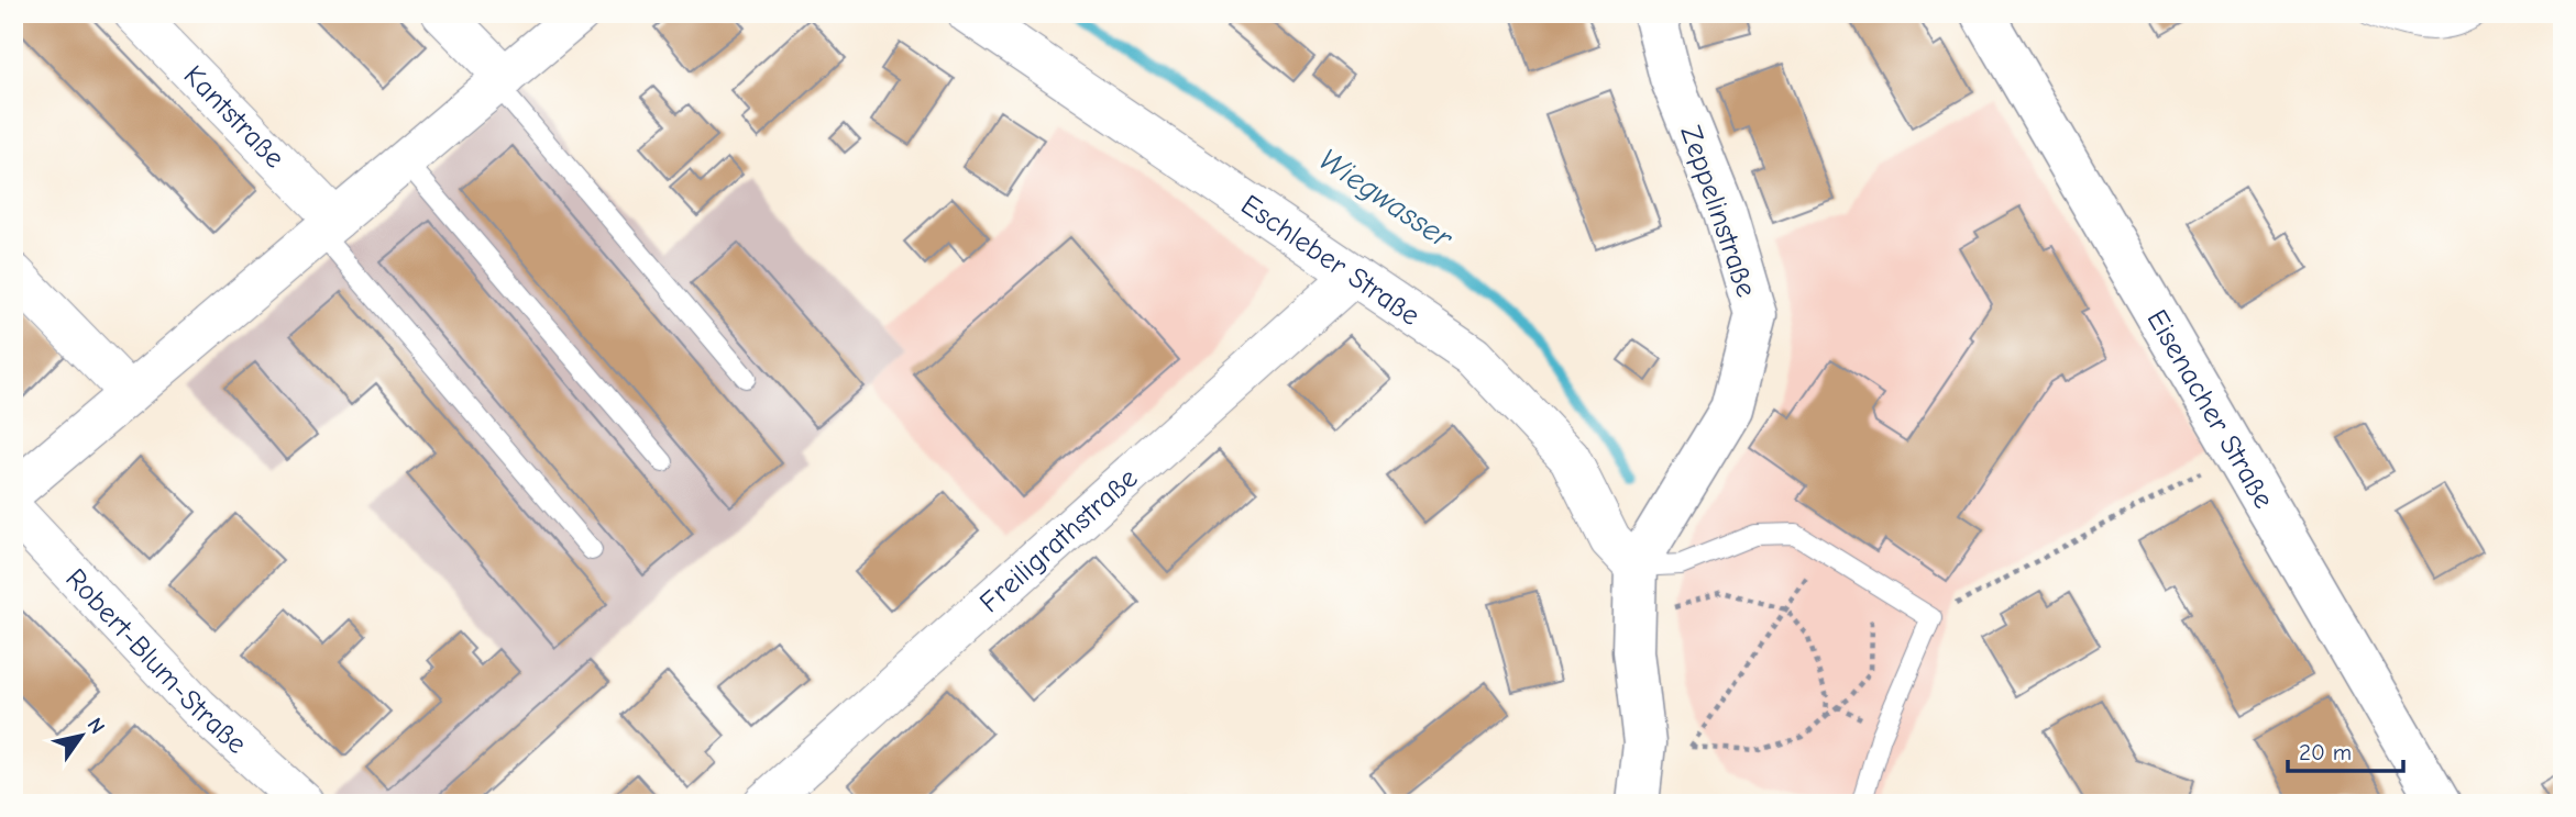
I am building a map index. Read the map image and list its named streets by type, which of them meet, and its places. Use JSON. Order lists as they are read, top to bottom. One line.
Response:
{"streets":{"main road":["Zeppelinstraße","Eisenacher Straße"],"street":["Kantstraße","Eschleber Straße","Freiligrathstraße","Robert-Blum-Straße"]},"crossings":[["Zeppelinstraße","Eschleber Straße"],["Eschleber Straße","Freiligrathstraße"]],"water":["Wiegwasser"],"scale_bar":"20 m","north":"top right"}
